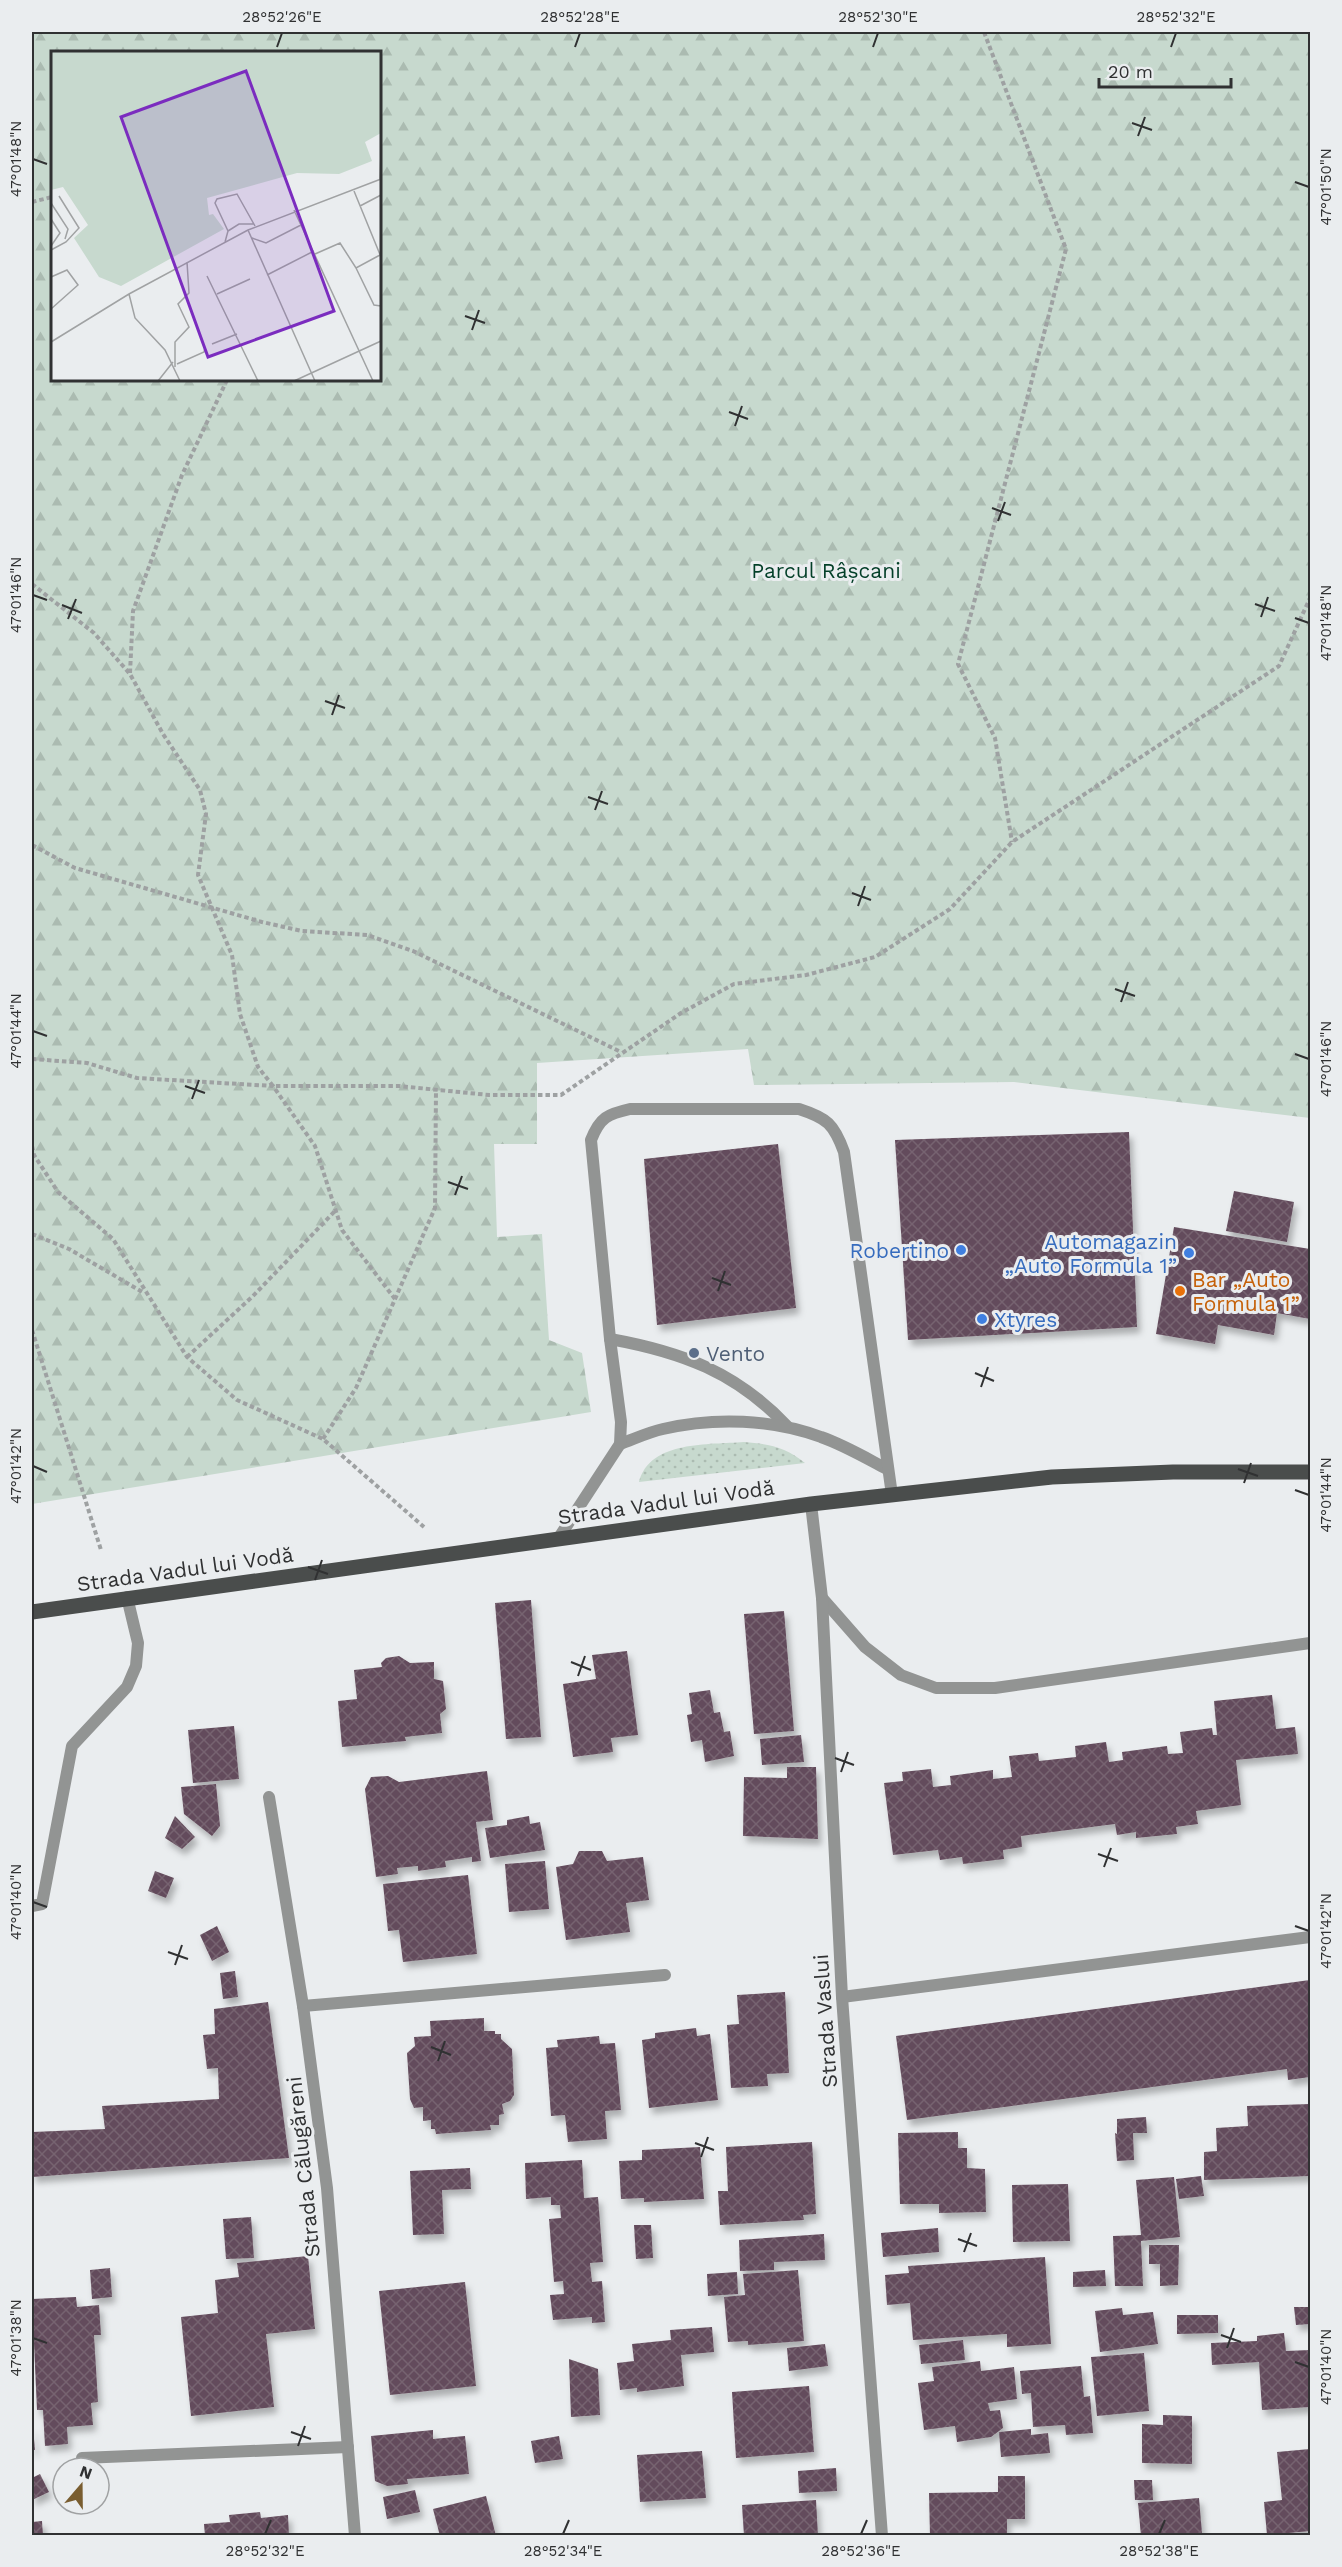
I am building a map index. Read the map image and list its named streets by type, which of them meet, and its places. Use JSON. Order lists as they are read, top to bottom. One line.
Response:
{"streets":{"main road":["Strada Vadul lui Vodă"],"street":["Strada Vaslui","Strada Călugăreni"]},"crossings":[["Strada Vadul lui Vodă","Strada Vaslui"]],"parks":["Parcul Râșcani"],"places":["Robertino","Automagazin „Auto Formula 1”","Bar „Auto Formula 1”","Xtyres","Vento"],"scale_bar":"20 m","north":"top","coordinates":["28°52'26\"E","28°52'28\"E","28°52'30\"E","28°52'32\"E","47°01'48\"N","47°01'50\"N","47°01'46\"N","47°01'44\"N","47°01'42\"N","47°01'40\"N","47°01'38\"N","28°52'34\"E","28°52'36\"E","28°52'38\"E"]}
